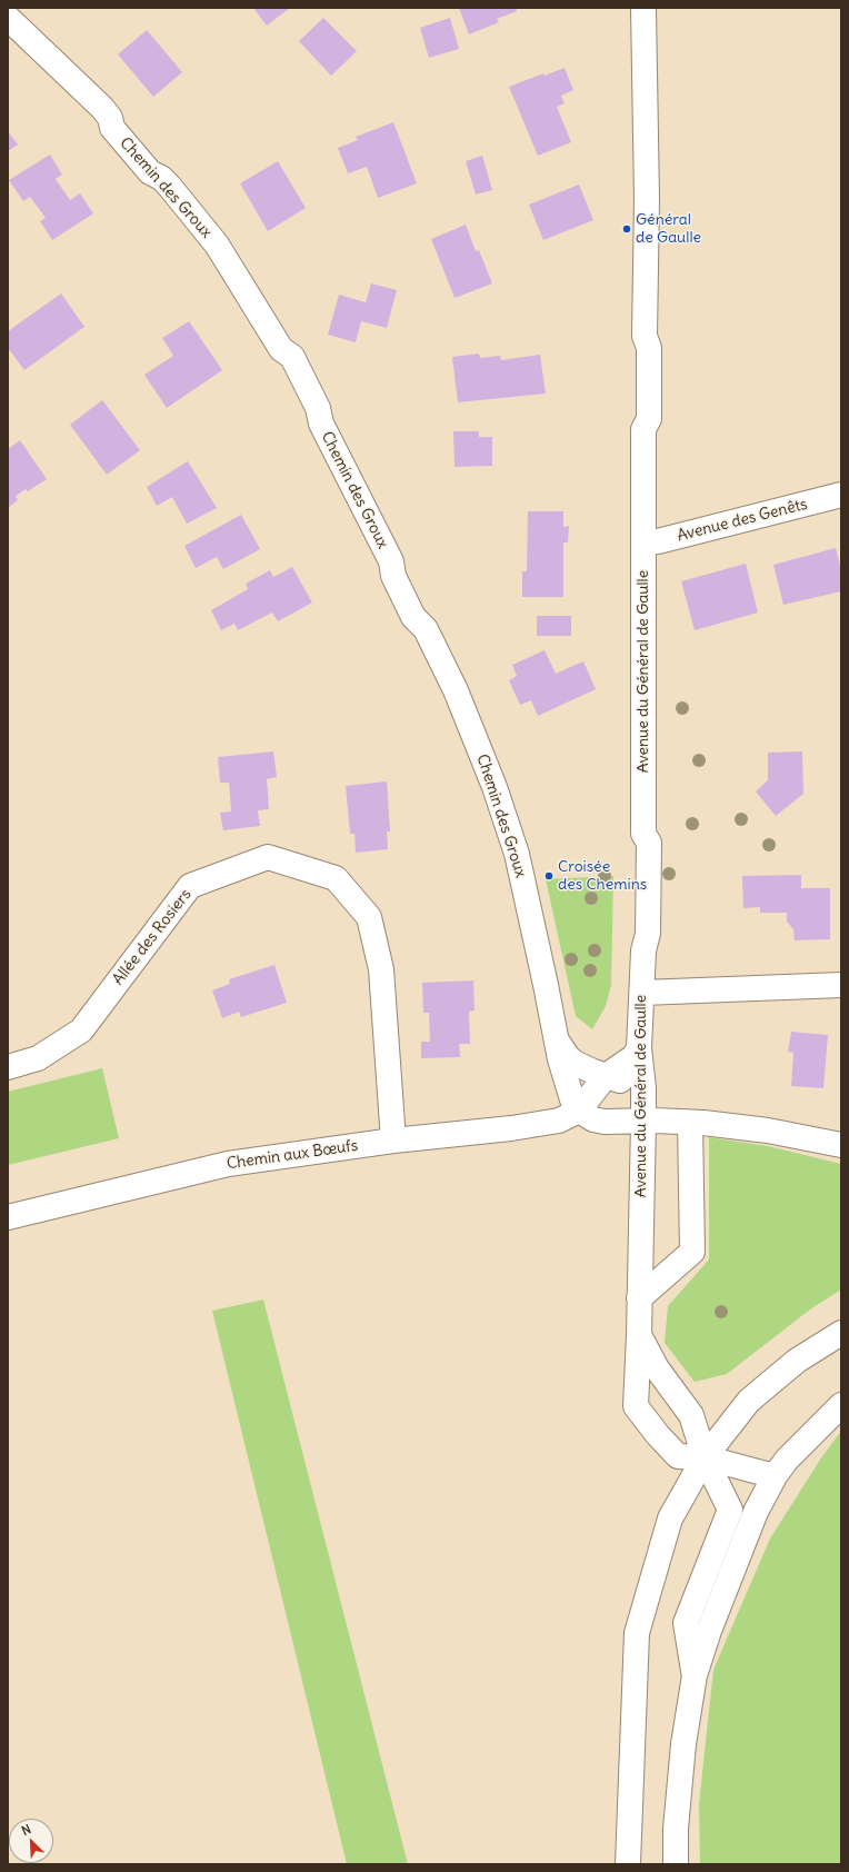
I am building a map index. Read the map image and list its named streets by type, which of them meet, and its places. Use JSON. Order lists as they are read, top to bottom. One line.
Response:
{"streets":{"street":["Chemin des Groux","Avenue des Genêts","Avenue du Général de Gaulle","Allée des Rosiers","Chemin aux Bœufs"]},"crossings":[["Chemin des Groux","Avenue du Général de Gaulle"],["Chemin des Groux","Chemin aux Bœufs"],["Avenue des Genêts","Avenue du Général de Gaulle"],["Avenue du Général de Gaulle","Chemin aux Bœufs"],["Allée des Rosiers","Chemin aux Bœufs"]],"places":["Général de Gaulle","Croisée des Chemins"],"north":"top left"}
